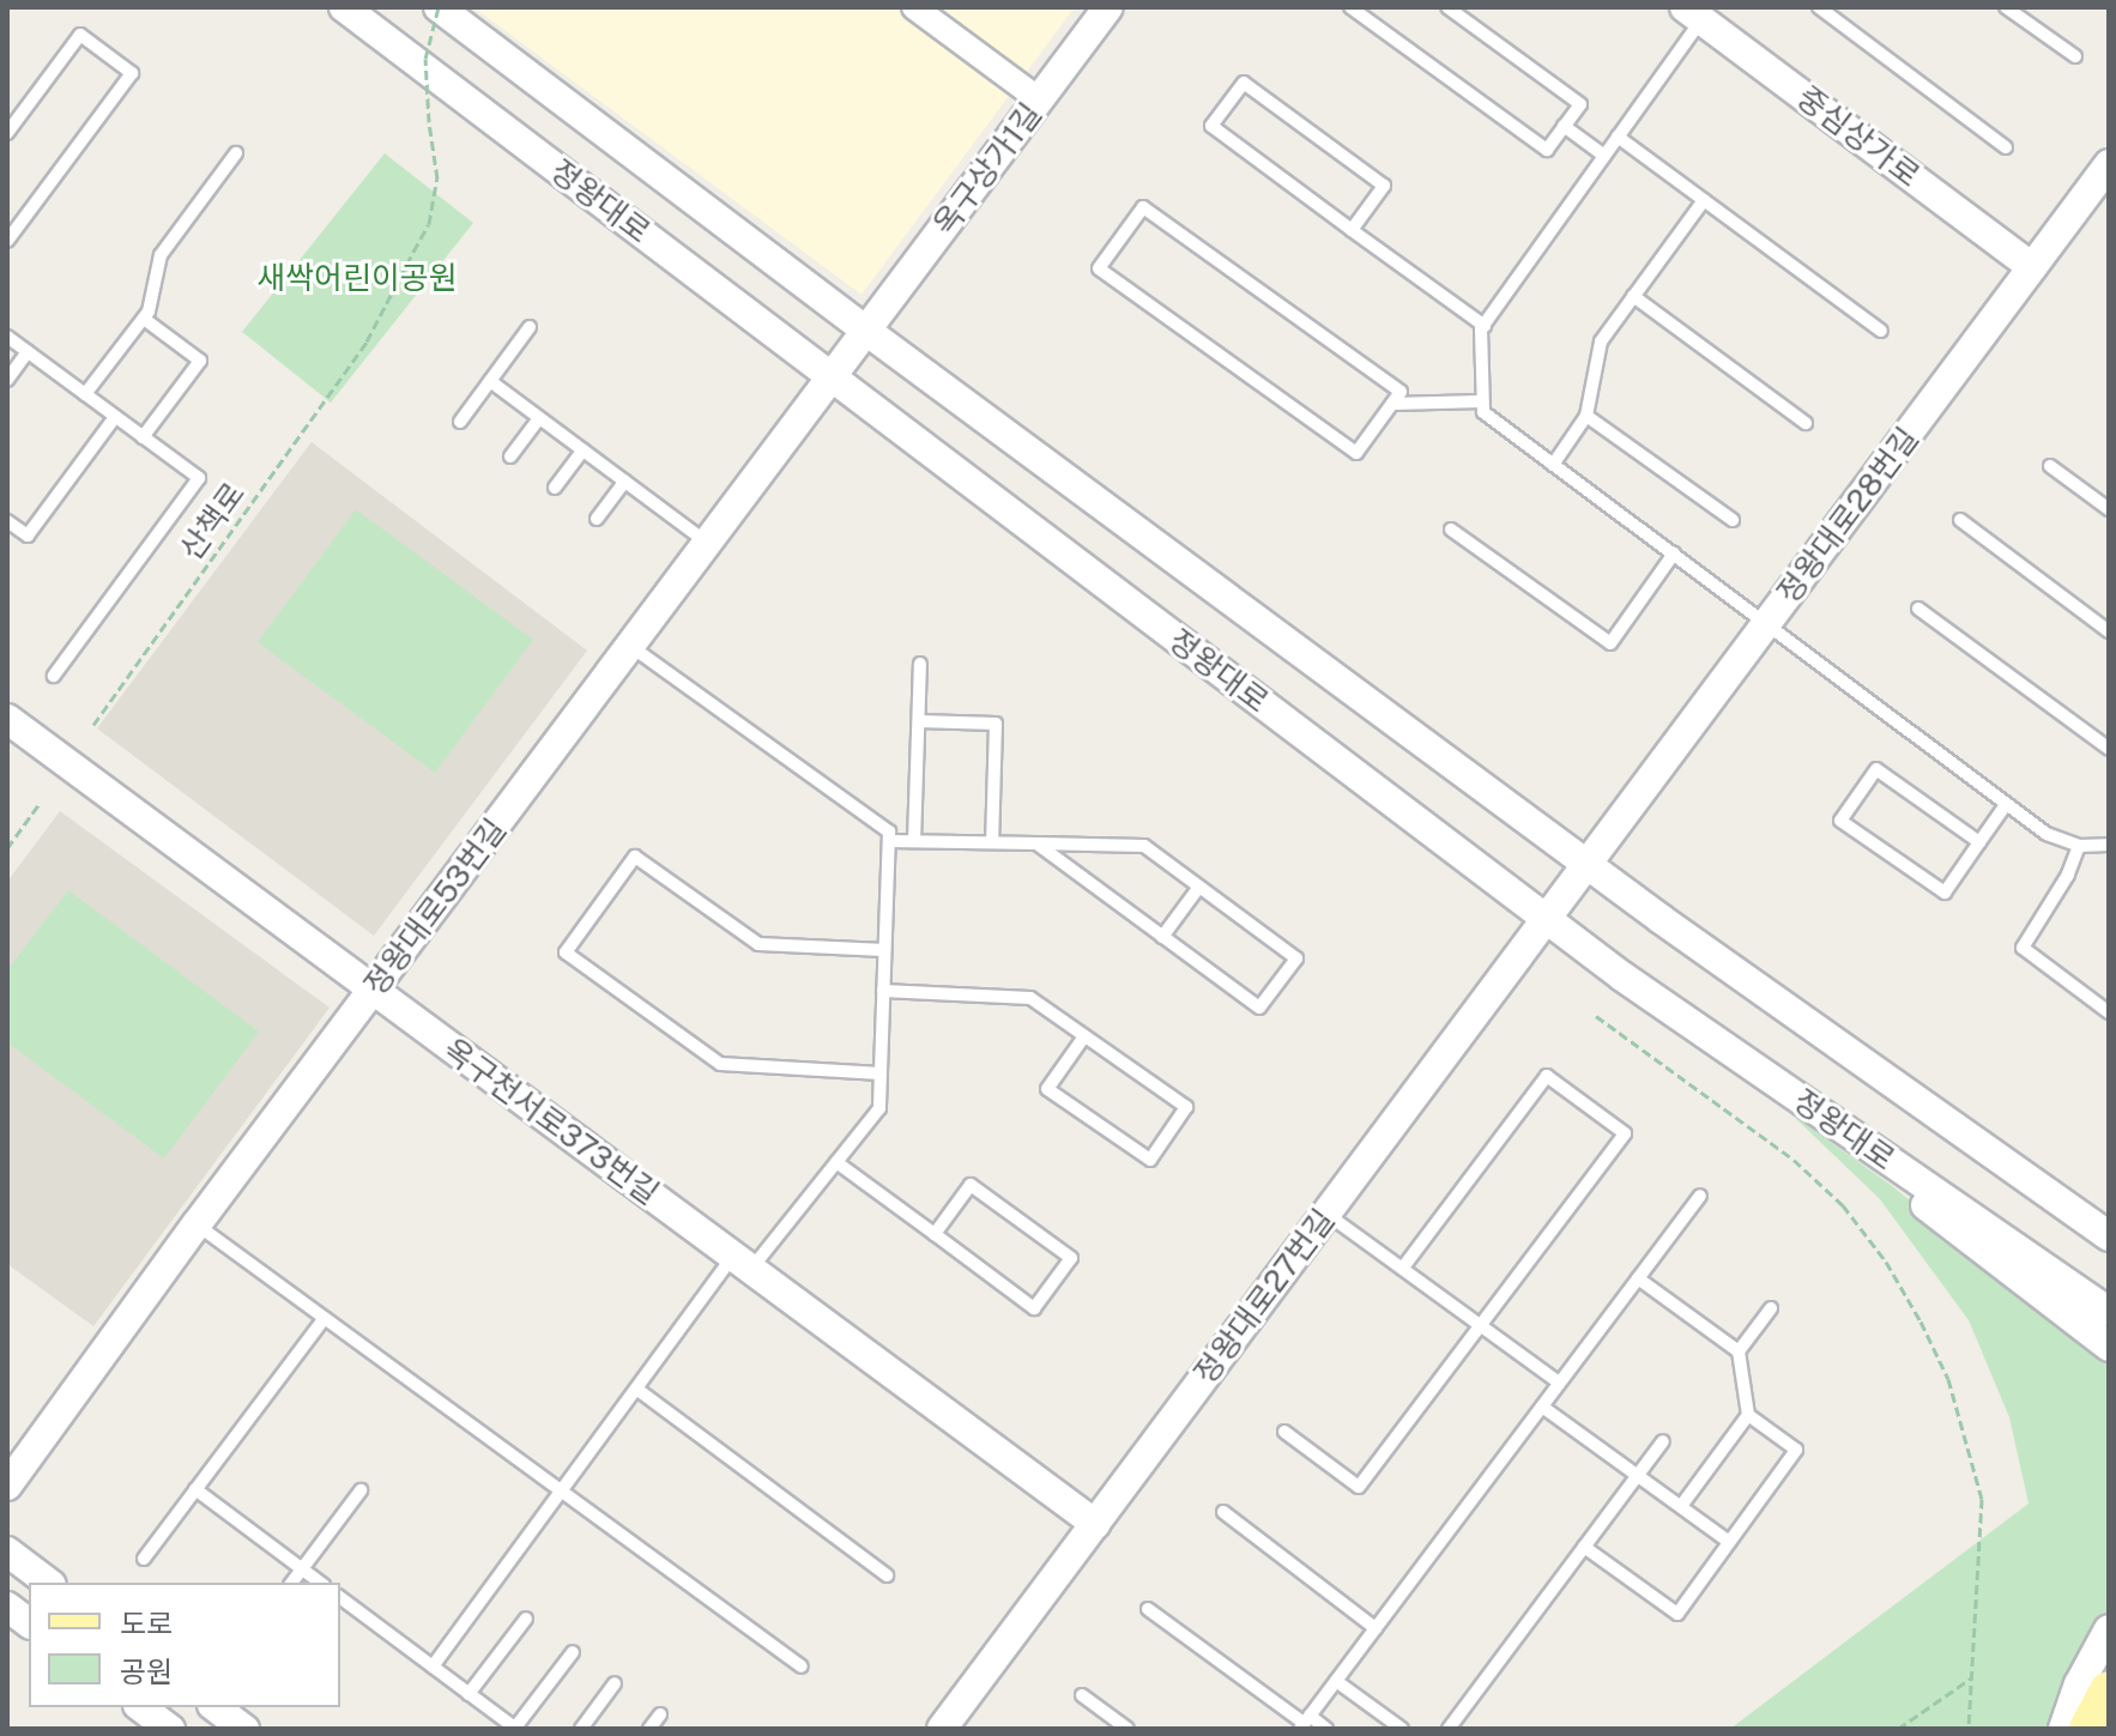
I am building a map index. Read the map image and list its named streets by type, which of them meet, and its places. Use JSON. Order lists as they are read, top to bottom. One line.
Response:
{"streets":{"street":["중심상가로","옥구상가1길","정왕대로","정왕대로28번길","정왕대로53번길","옥구천서로373번길","정왕대로27번길"],"path":["산책로"]},"crossings":[["중심상가로","정왕대로28번길"],["옥구상가1길","정왕대로"],["옥구상가1길","정왕대로53번길"],["정왕대로","정왕대로28번길"],["정왕대로","산책로"],["정왕대로","정왕대로53번길"],["정왕대로","정왕대로27번길"],["정왕대로28번길","정왕대로27번길"],["정왕대로53번길","옥구천서로373번길"],["옥구천서로373번길","정왕대로27번길"]],"parks":["새싹어린이공원"],"legend":["도로","공원"]}
